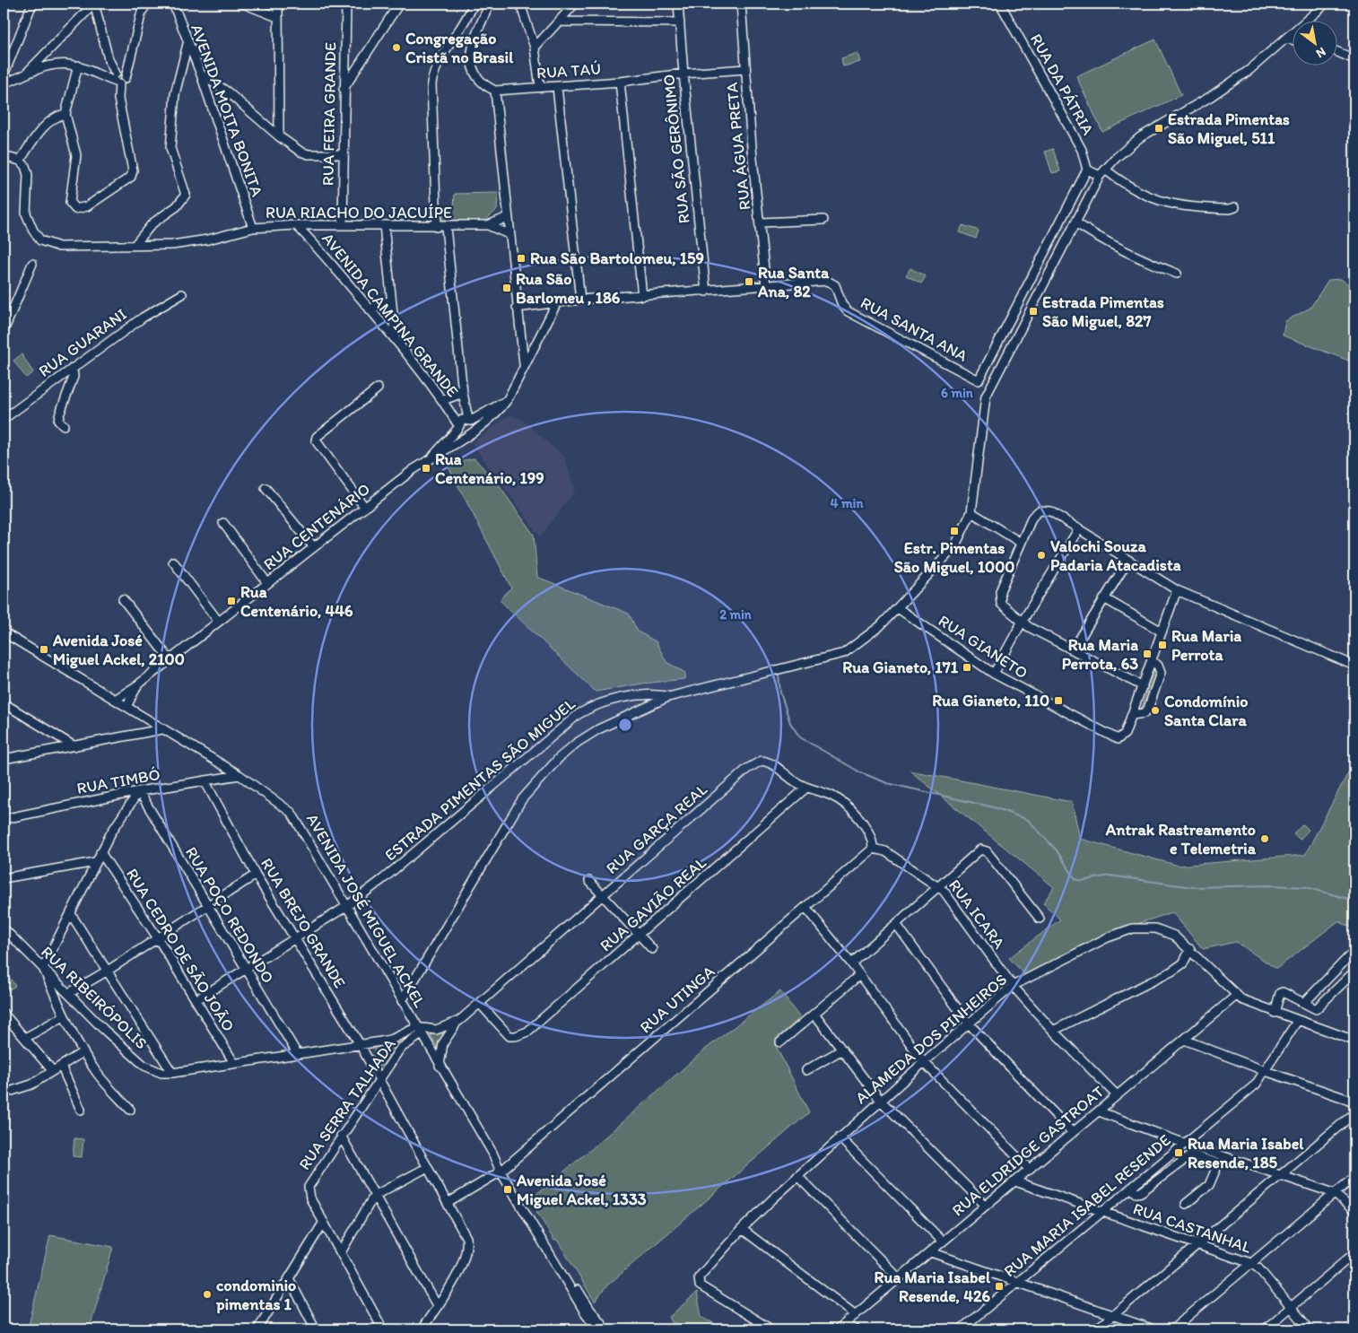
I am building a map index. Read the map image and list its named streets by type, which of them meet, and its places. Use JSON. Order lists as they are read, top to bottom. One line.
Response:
{"streets":{"street":["RUA TAÚ","RUA DA PÁTRIA","AVENIDA MOITA BONITA","RUA FEIRA GRANDE","RUA ÁGUA PRETA","RUA SÃO GERÔNIMO","RUA RIACHO DO JACUÍPE","AVENIDA CAMPINA GRANDE","RUA SANTA ANA","RUA GUARANI","RUA CENTENÁRIO","RUA GIANETO","ESTRADA PIMENTAS SÃO MIGUEL","RUA TIMBÓ","RUA GARÇA REAL","RUA GAVIÃO REAL","AVENIDA JOSÉ MIGUEL ACKEL","RUA ICARA","RUA POÇO REDONDO","RUA BREJO GRANDE","RUA CEDRO DE SÃO JOÃO","RUA RIBEIRÓPOLIS","RUA UTINGA","ALAMEDA DOS PINHEIROS","RUA SERRA TALHADA","RUA ELDRIDGE GASTROAT","RUA MARIA ISABEL RESENDE","RUA CASTANHAL"]},"crossings":[["RUA TAÚ","RUA ÁGUA PRETA"],["RUA TAÚ","RUA SÃO GERÔNIMO"],["AVENIDA MOITA BONITA","RUA RIACHO DO JACUÍPE"],["RUA FEIRA GRANDE","RUA RIACHO DO JACUÍPE"],["RUA ÁGUA PRETA","RUA SANTA ANA"],["RUA SÃO GERÔNIMO","RUA SANTA ANA"],["RUA RIACHO DO JACUÍPE","AVENIDA CAMPINA GRANDE"],["AVENIDA CAMPINA GRANDE","RUA CENTENÁRIO"],["RUA SANTA ANA","RUA CENTENÁRIO"],["RUA CENTENÁRIO","AVENIDA JOSÉ MIGUEL ACKEL"],["ESTRADA PIMENTAS SÃO MIGUEL","AVENIDA JOSÉ MIGUEL ACKEL"],["ESTRADA PIMENTAS SÃO MIGUEL","RUA POÇO REDONDO"],["ESTRADA PIMENTAS SÃO MIGUEL","RUA BREJO GRANDE"],["ESTRADA PIMENTAS SÃO MIGUEL","RUA CEDRO DE SÃO JOÃO"],["RUA TIMBÓ","AVENIDA JOSÉ MIGUEL ACKEL"],["RUA TIMBÓ","RUA POÇO REDONDO"],["RUA TIMBÓ","RUA BREJO GRANDE"],["RUA GARÇA REAL","RUA GAVIÃO REAL"],["RUA GARÇA REAL","RUA ICARA"],["RUA GARÇA REAL","RUA UTINGA"],["AVENIDA JOSÉ MIGUEL ACKEL","RUA UTINGA"],["AVENIDA JOSÉ MIGUEL ACKEL","RUA SERRA TALHADA"],["RUA ICARA","RUA UTINGA"],["RUA ICARA","ALAMEDA DOS PINHEIROS"],["RUA ICARA","RUA ELDRIDGE GASTROAT"],["RUA POÇO REDONDO","RUA SERRA TALHADA"],["RUA BREJO GRANDE","RUA UTINGA"],["RUA BREJO GRANDE","RUA SERRA TALHADA"],["RUA CEDRO DE SÃO JOÃO","RUA SERRA TALHADA"],["RUA RIBEIRÓPOLIS","RUA SERRA TALHADA"],["ALAMEDA DOS PINHEIROS","RUA ELDRIDGE GASTROAT"],["ALAMEDA DOS PINHEIROS","RUA MARIA ISABEL RESENDE"],["RUA ELDRIDGE GASTROAT","RUA CASTANHAL"],["RUA MARIA ISABEL RESENDE","RUA CASTANHAL"]],"places":{"other":["Congregação Cristã no Brasil","Valochi Souza Padaria Atacadista","Condomínio Santa Clara","Antrak Rastreamento e Telemetria","condominio pimentas 1"],"transit":["Estrada Pimentas São Miguel, 511","Rua São Bartolomeu, 159","Rua Santa Ana, 82","Rua São Barlomeu , 186","Estrada Pimentas São Miguel, 827","Rua Centenário, 199","Estr. Pimentas São Miguel, 1000","Rua Centenário, 446","Rua Maria Perrota","Avenida José Miguel Ackel, 2100","Rua Maria Perrota, 63","Rua Gianeto, 171","Rua Gianeto, 110","Rua Maria Isabel Resende, 185","Avenida José Miguel Ackel, 1333","Rua Maria Isabel Resende, 426"]},"north":"bottom right","rings":["6 min","4 min","2 min"]}
